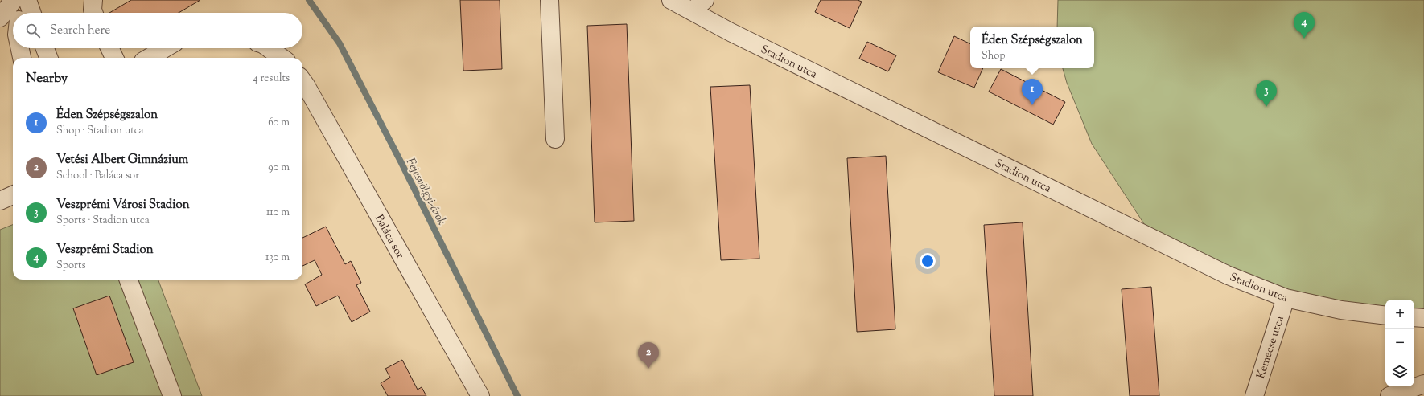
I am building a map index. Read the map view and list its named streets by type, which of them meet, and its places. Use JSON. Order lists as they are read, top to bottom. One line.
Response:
{"streets":{"street":["Stadion utca","Baláca sor","Kemecse utca"]},"crossings":[["Stadion utca","Kemecse utca"]],"water":["Fejesvölgyi-árok"],"page":{"pins":["4","1","3","2"],"search":"Search here","popup":["Éden Szépségszalon","Shop"],"heading":["Nearby","4 results"],"list":[{"mark":"1","name":"Éden Szépségszalon","note":"Shop · Stadion utca","value":"60 m"},{"mark":"2","name":"Vetési Albert Gimnázium","note":"School · Baláca sor","value":"90 m"},{"mark":"3","name":"Veszprémi Városi Stadion","note":"Sports · Stadion utca","value":"110 m"},{"mark":"4","name":"Veszprémi Stadion","note":"Sports","value":"130 m"}],"map_buttons":["+","−"]}}
